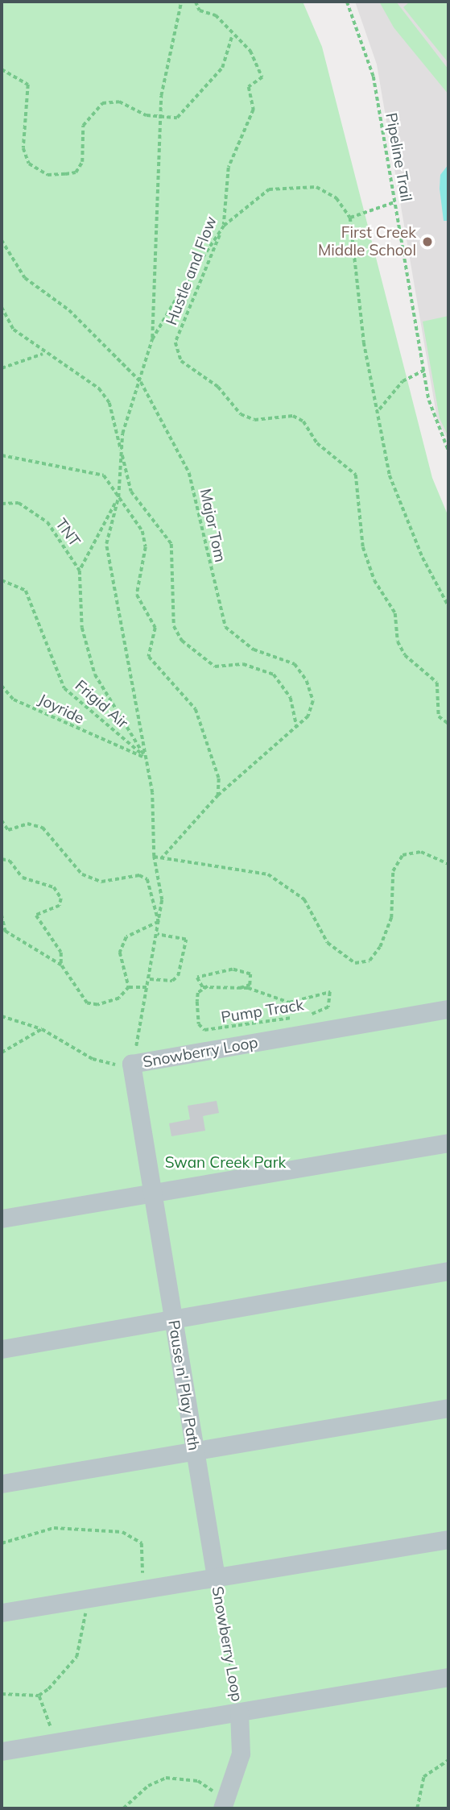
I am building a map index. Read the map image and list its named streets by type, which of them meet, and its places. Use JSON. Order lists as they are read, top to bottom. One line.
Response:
{"streets":{"street":["Snowberry Loop","Pause n' Play Path"],"path":["Pipeline Trail","Hustle and Flow","Major Tom","TNT","Frigid Air","Joyride","Pump Track"]},"crossings":[["Frigid Air","Joyride"],["Snowberry Loop","Pause n' Play Path"]],"parks":["Swan Creek Park"],"places":["First Creek Middle School"]}
